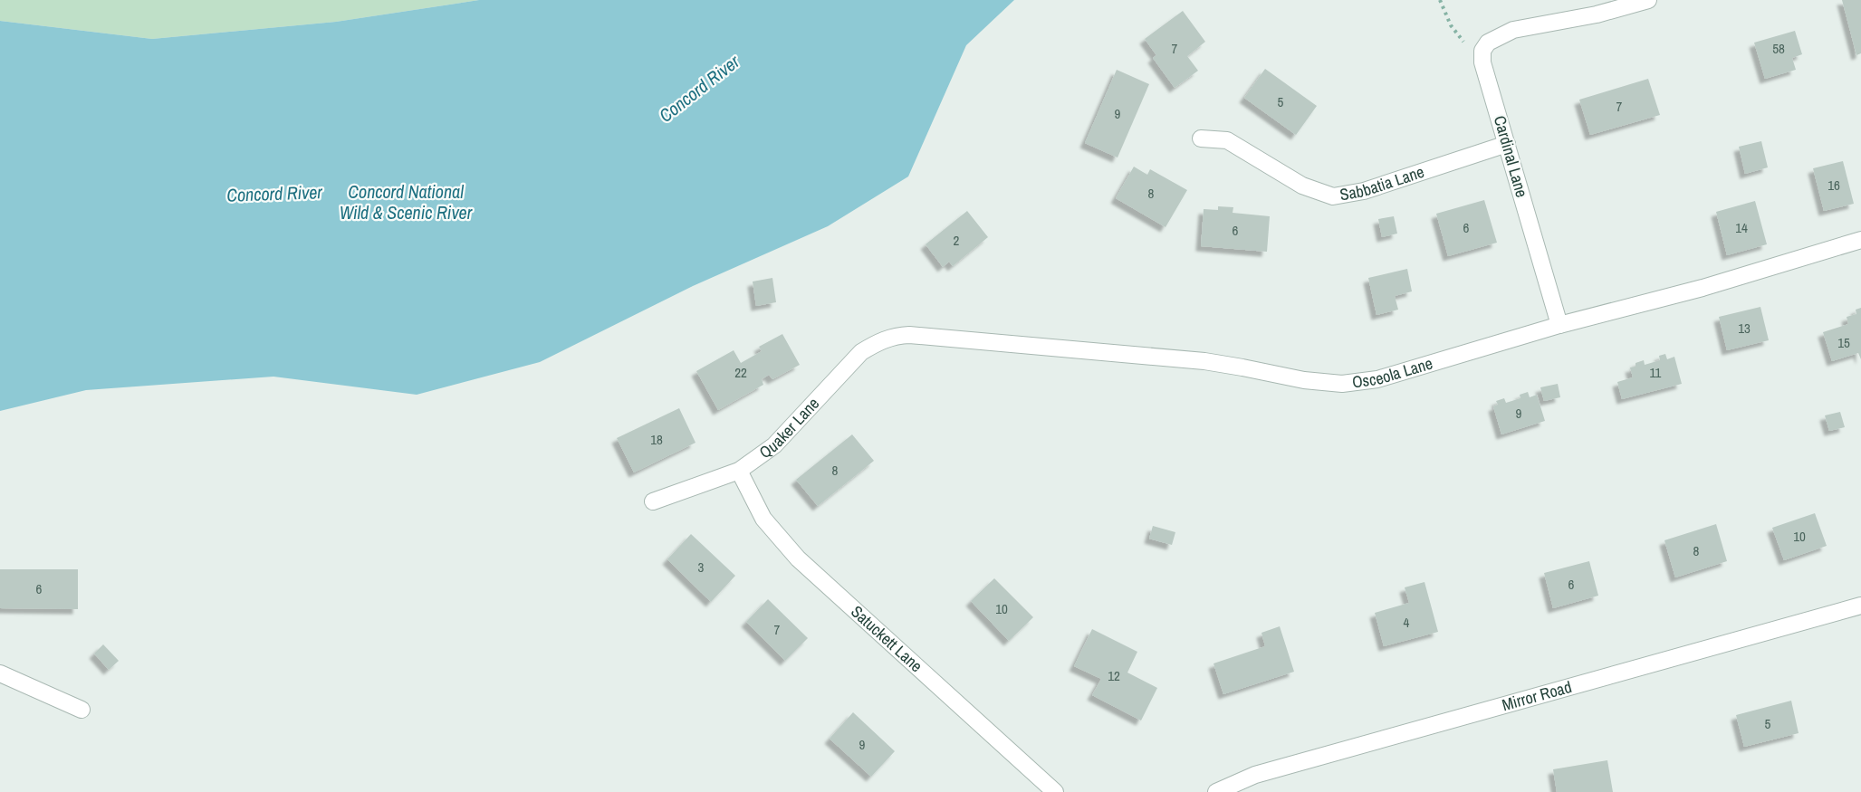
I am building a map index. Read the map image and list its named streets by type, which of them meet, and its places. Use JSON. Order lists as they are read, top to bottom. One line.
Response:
{"streets":{"street":["Cardinal Lane","Sabbatia Lane","Osceola Lane","Quaker Lane","Satuckett Lane","Mirror Road"]},"crossings":[["Cardinal Lane","Sabbatia Lane"],["Cardinal Lane","Osceola Lane"],["Osceola Lane","Quaker Lane"],["Quaker Lane","Satuckett Lane"]],"water":["Concord River","Concord National Wild & Scenic River"],"house_numbers":["7","58","5","7","9","16","8","6","14","6","2","13","15","22","11","9","18","8","10","8","3","6","6","10","4","7","12","5","9"]}
